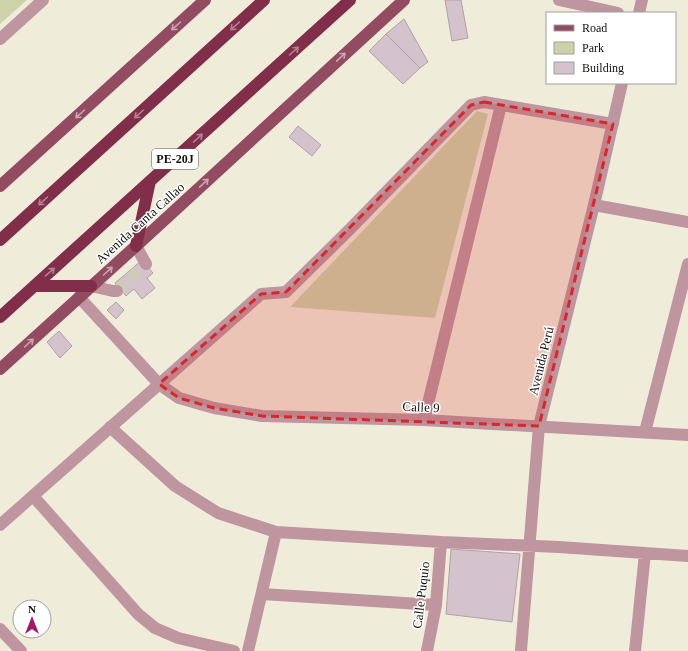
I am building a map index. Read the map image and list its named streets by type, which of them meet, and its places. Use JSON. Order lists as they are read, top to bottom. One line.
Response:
{"streets":{"highway":["PE-20J","Avenida Canta Callao"],"street":["Avenida Perú","Calle 9","Calle Puquio"]},"crossings":[["Avenida Canta Callao","Calle 9"],["Avenida Perú","Calle 9"]],"legend":["Road","Park","Building"],"north":"top"}
